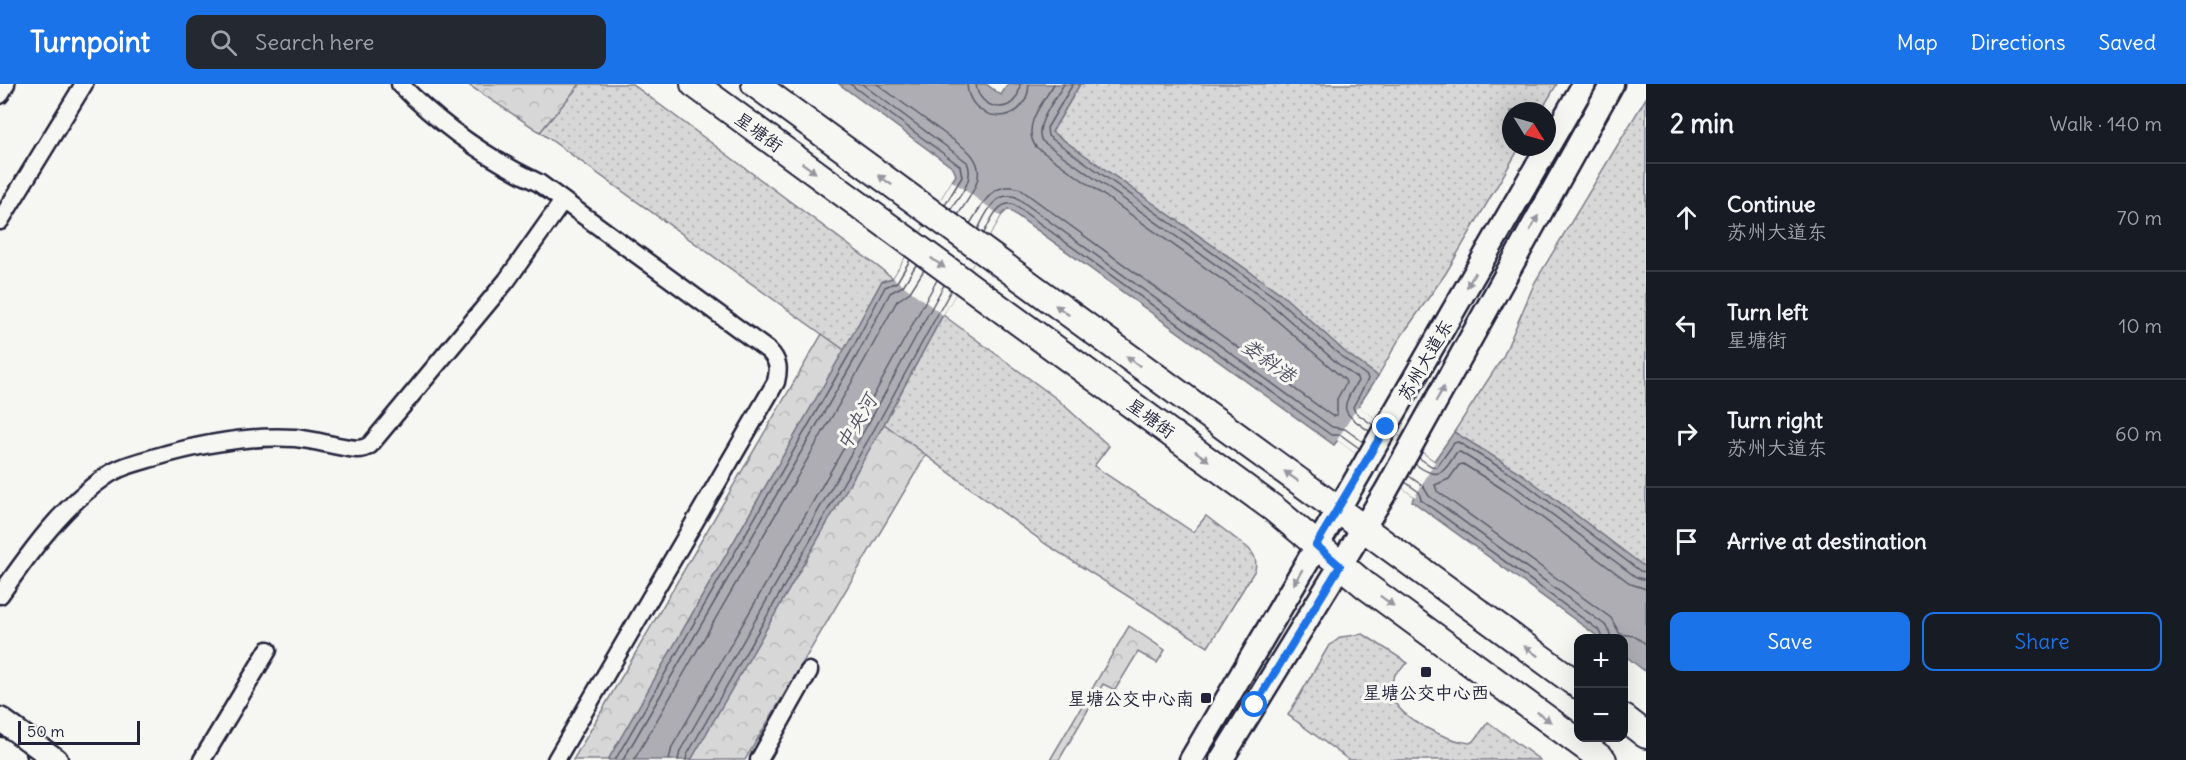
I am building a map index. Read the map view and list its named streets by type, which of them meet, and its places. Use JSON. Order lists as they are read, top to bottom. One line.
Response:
{"streets":{"main road":["星塘街","苏州大道东"]},"crossings":[["星塘街","苏州大道东"]],"water":["娄斜港","中央河"],"places":{"transit":["星塘公交中心西","星塘公交中心南"]},"scale_bar":"50 m","north":"bottom right","page":{"header":"Turnpoint","search":"Search here","nav":["Map","Directions","Saved"],"heading":["2 min","Walk · 140 m"],"list":[["Continue","苏州大道东","70 m"],["Turn left","星塘街","10 m"],["Turn right","苏州大道东","60 m"],"Arrive at destination"],"buttons":["Save","Share"],"map_buttons":["+","−"],"scale":"50 m"}}
